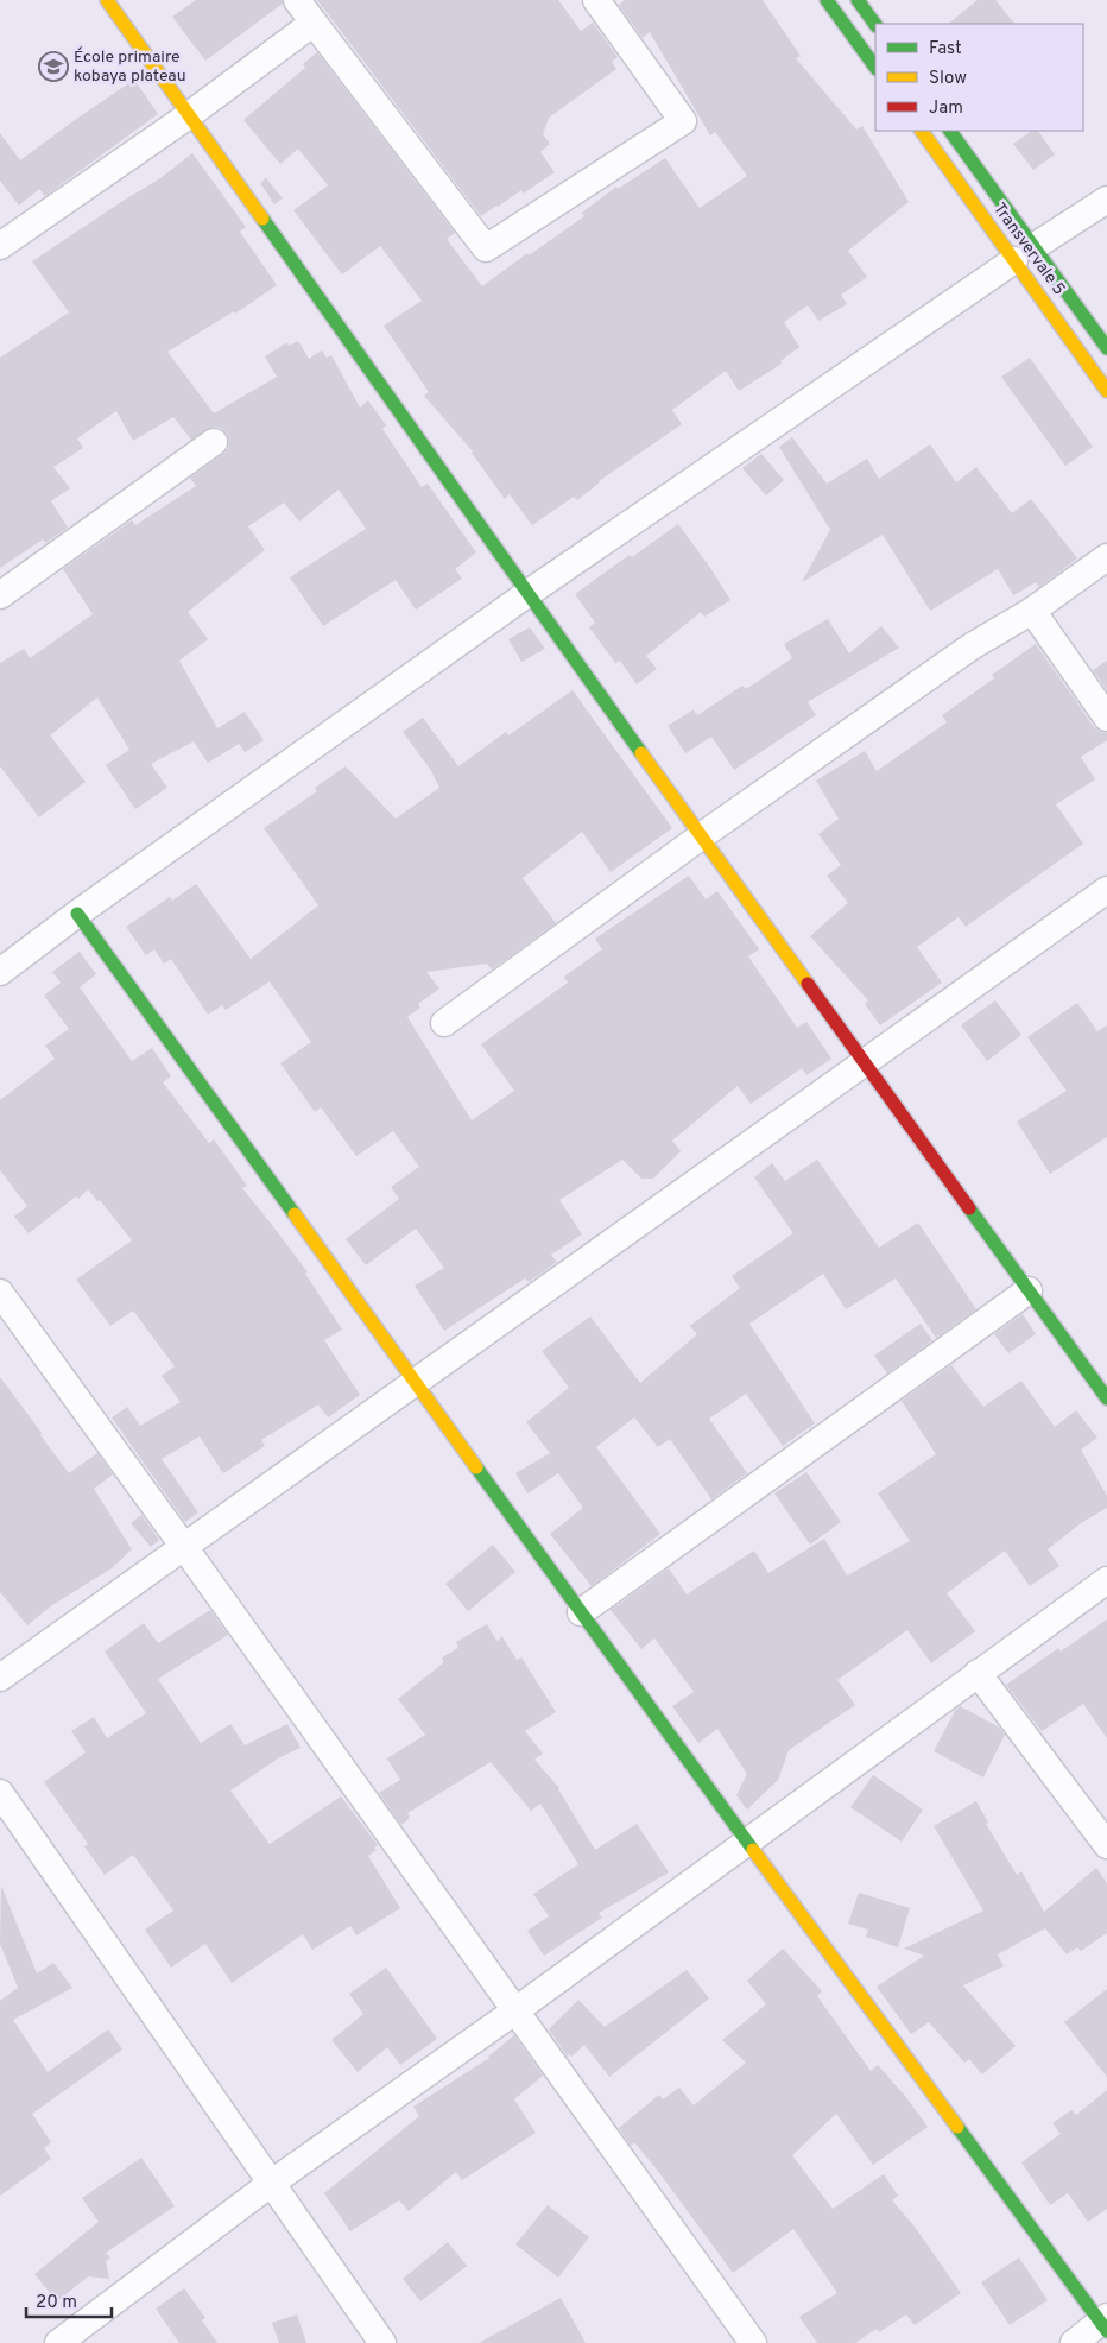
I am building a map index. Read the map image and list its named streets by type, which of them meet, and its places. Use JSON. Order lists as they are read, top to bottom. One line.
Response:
{"streets":{"street":["Transvervale 5"]},"places":{"school or university":["École primaire kobaya plateau"]},"legend":["Fast","Slow","Jam"],"scale_bar":"20 m"}
